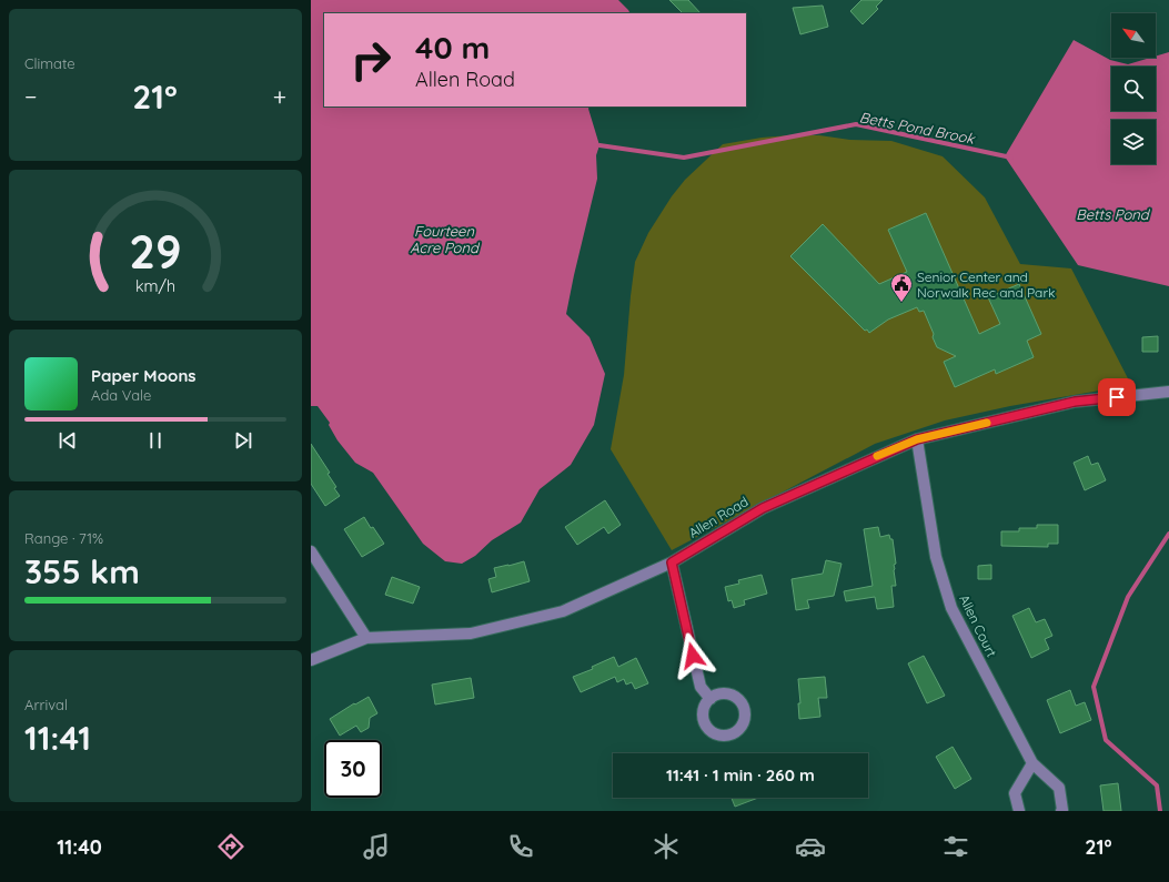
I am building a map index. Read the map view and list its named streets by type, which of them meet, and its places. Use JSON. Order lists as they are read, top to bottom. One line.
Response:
{"streets":{"street":["Allen Road","Allen Court"]},"crossings":[["Allen Road","Allen Court"]],"water":["Betts Pond Brook","Betts Pond","Fourteen Acre Pond"],"places":{"public building":["Senior Center and Norwalk Rec and Park"]},"north":"top left","page":{"tile":["Climate",["Range · 71%","355 km"],["Arrival","11:41"]],"turn":["40 m","Allen Road"],"heat":["−","21°","+"],"song":["Paper Moons","Ada Vale"],"limit":"30","trip":"11:41 · 1 min · 260 m","tabs":["11:40","21°"],"gauge":["29","km/h"]}}
